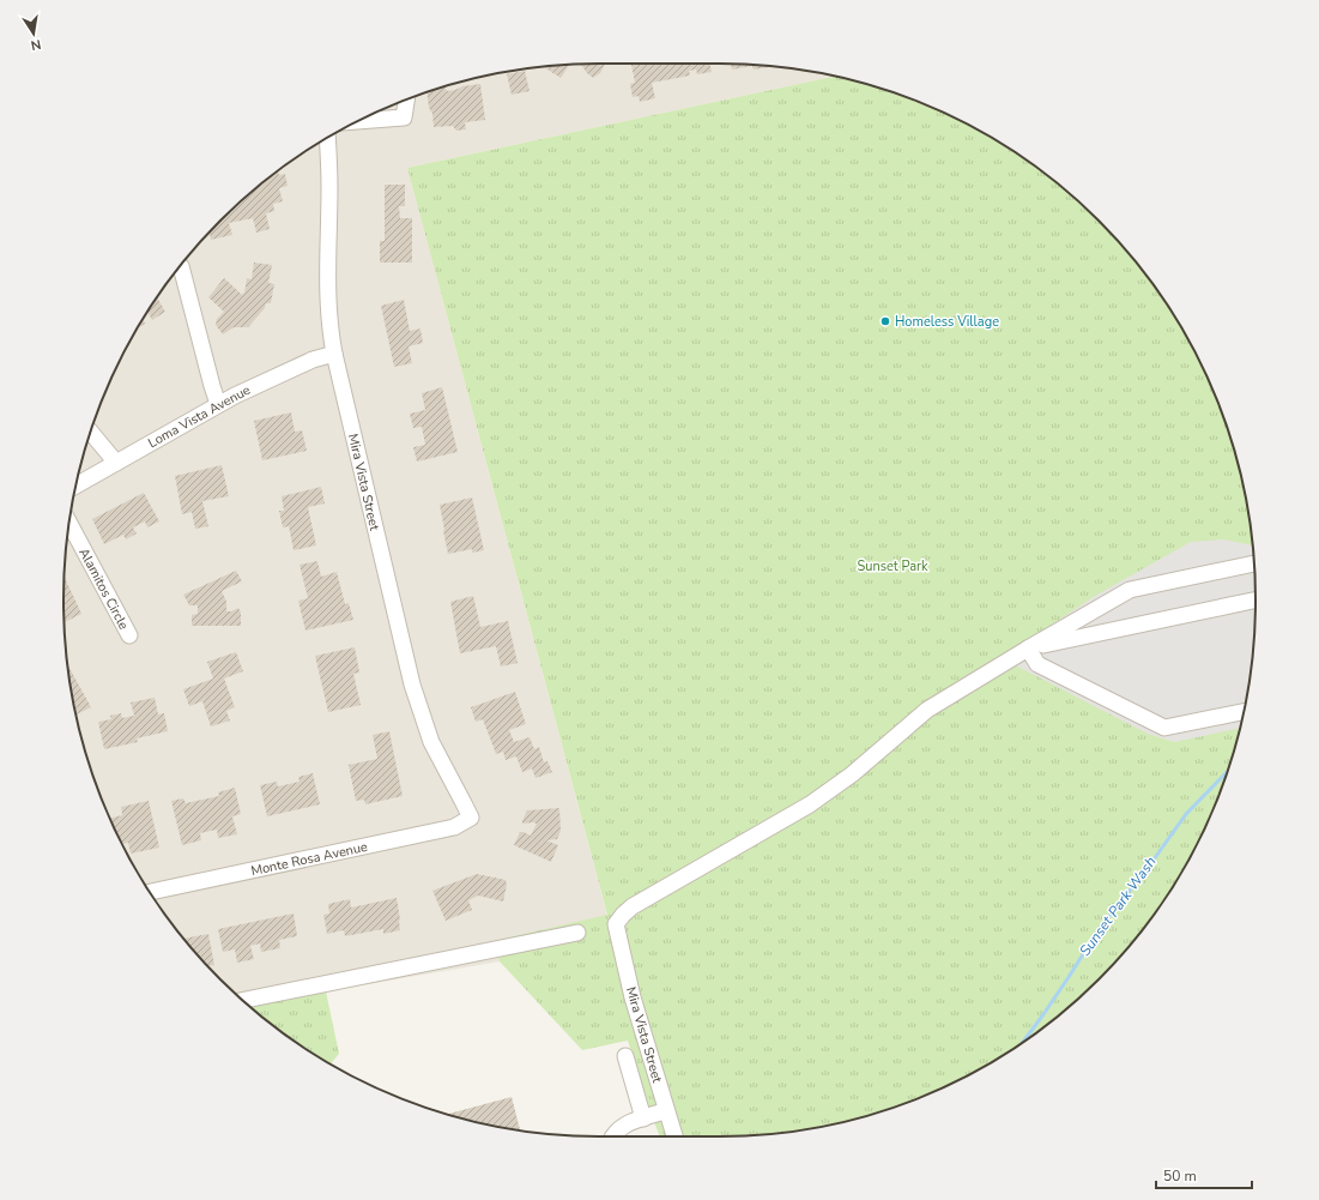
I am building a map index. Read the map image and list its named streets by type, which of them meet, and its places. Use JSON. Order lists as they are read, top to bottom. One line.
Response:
{"streets":{"street":["Loma Vista Avenue","Mira Vista Street","Alamitos Circle","Monte Rosa Avenue"]},"crossings":[["Loma Vista Avenue","Mira Vista Street"],["Mira Vista Street","Monte Rosa Avenue"]],"water":["Sunset Park Wash"],"parks":["Sunset Park"],"places":["Homeless Village"],"scale_bar":"50 m","north":"bottom"}
